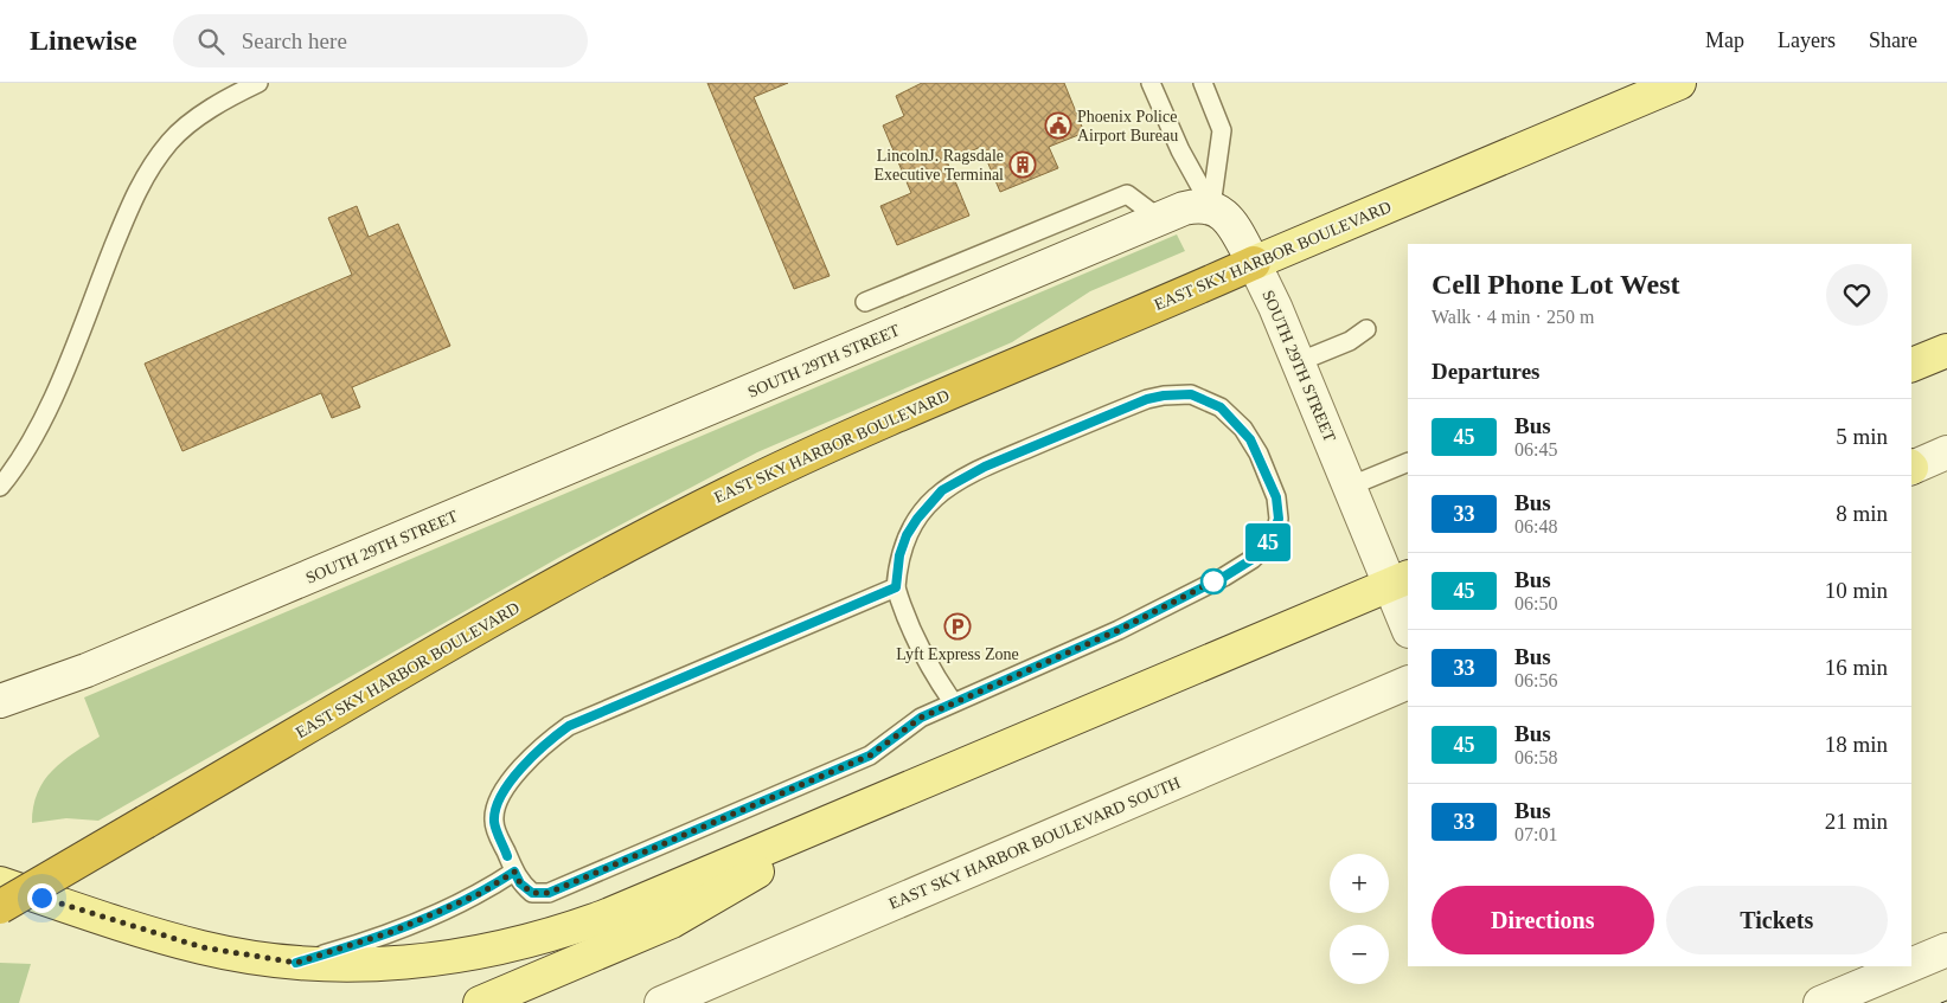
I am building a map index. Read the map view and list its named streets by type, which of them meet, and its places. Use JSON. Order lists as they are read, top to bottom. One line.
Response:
{"streets":{"highway":["EAST SKY HARBOR BOULEVARD"],"street":["SOUTH 29TH STREET","EAST SKY HARBOR BOULEVARD SOUTH"]},"crossings":[["EAST SKY HARBOR BOULEVARD","SOUTH 29TH STREET"]],"places":{"public building":["Phoenix Police Airport Bureau"],"building":["LincolnJ. Ragsdale Executive Terminal"],"parking":["Lyft Express Zone"]},"lines":["bus line 45"],"page":{"header":"Linewise","search":"Search here","nav":["Map","Layers","Share"],"on_map":"45","heading":[["Cell Phone Lot West","Walk · 4 min · 250 m"],"Departures"],"list":[{"mark":"45","name":"Bus","note":"06:45","value":"5 min"},{"mark":"33","name":"Bus","note":"06:48","value":"8 min"},{"mark":"45","name":"Bus","note":"06:50","value":"10 min"},{"mark":"33","name":"Bus","note":"06:56","value":"16 min"},{"mark":"45","name":"Bus","note":"06:58","value":"18 min"},{"mark":"33","name":"Bus","note":"07:01","value":"21 min"}],"map_buttons":["+","−"],"buttons":["Directions","Tickets"]}}
